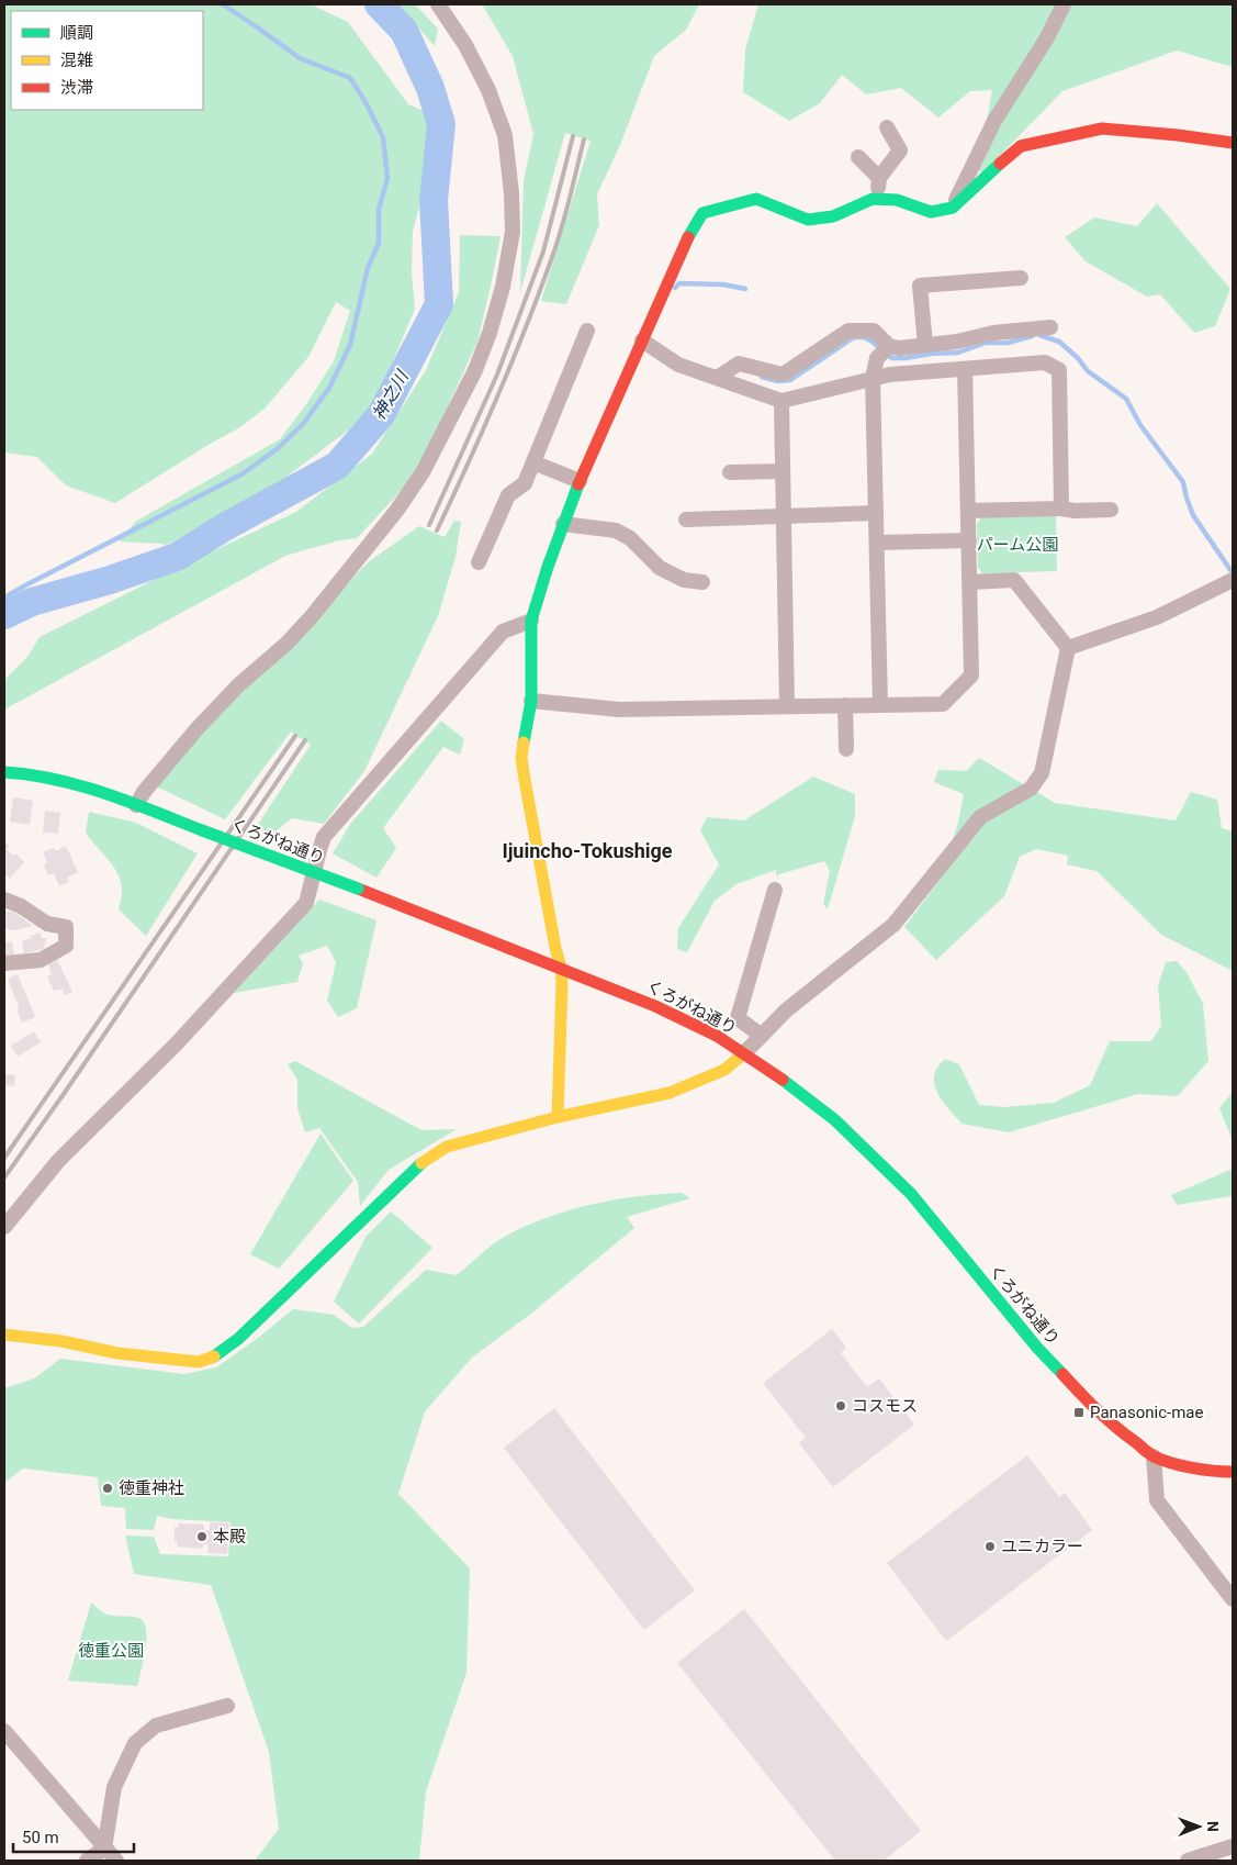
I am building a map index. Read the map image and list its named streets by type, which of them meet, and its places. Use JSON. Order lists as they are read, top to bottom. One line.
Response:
{"streets":{"street":["くろがね通り"]},"districts":["Ijuincho-Tokushige"],"water":["神之川"],"parks":["パーム公園","徳重公園"],"places":{"other":["コスモス","徳重神社","本殿","ユニカラー"],"transit":["Panasonic-mae"]},"legend":["順調","混雑","渋滞"],"scale_bar":"50 m","north":"right"}
